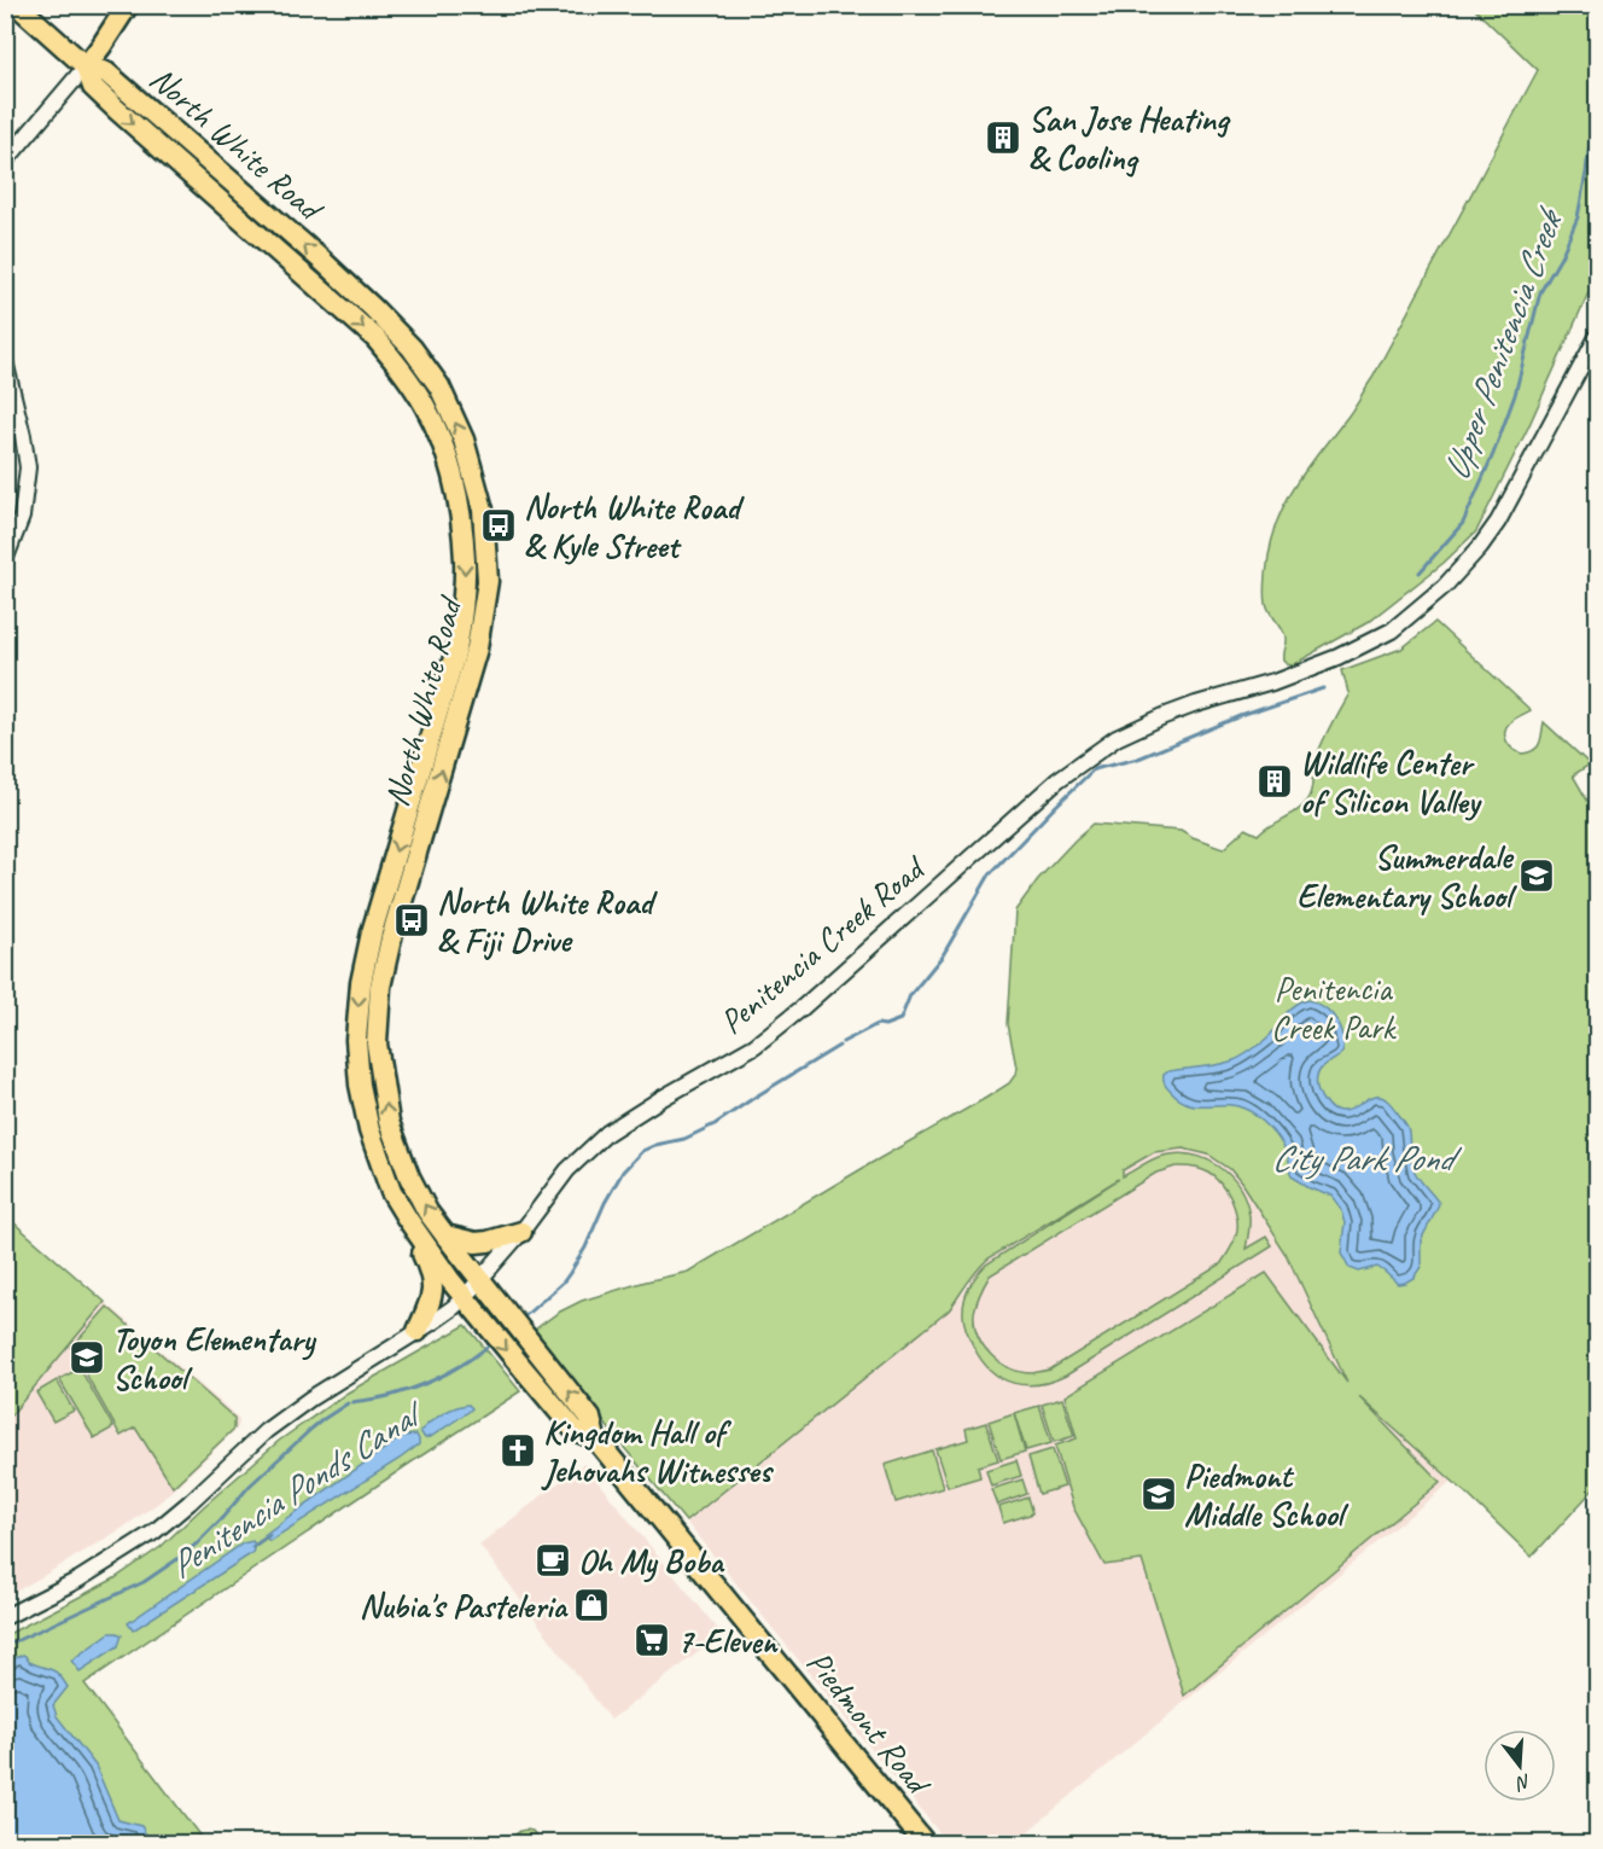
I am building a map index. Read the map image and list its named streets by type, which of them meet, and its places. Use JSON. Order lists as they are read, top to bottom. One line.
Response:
{"streets":{"main road":["North White Road","Piedmont Road"],"street":["Penitencia Creek Road"]},"crossings":[["North White Road","Penitencia Creek Road"],["North White Road","Piedmont Road"]],"water":["Upper Penitencia Creek","City Park Pond","Penitencia Ponds Canal"],"parks":["Penitencia Creek Park"],"places":{"building":["San Jose Heating & Cooling","Wildlife Center of Silicon Valley"],"bus stop":["North White Road & Kyle Street","North White Road & Fiji Drive"],"school or university":["Summerdale Elementary School","Toyon Elementary School","Piedmont Middle School"],"church":["Kingdom Hall of Jehovahs Witnesses"],"cafe":["Oh My Boba"],"shop":["Nubia's Pasteleria"],"supermarket":["7-Eleven"]},"north":"bottom"}
